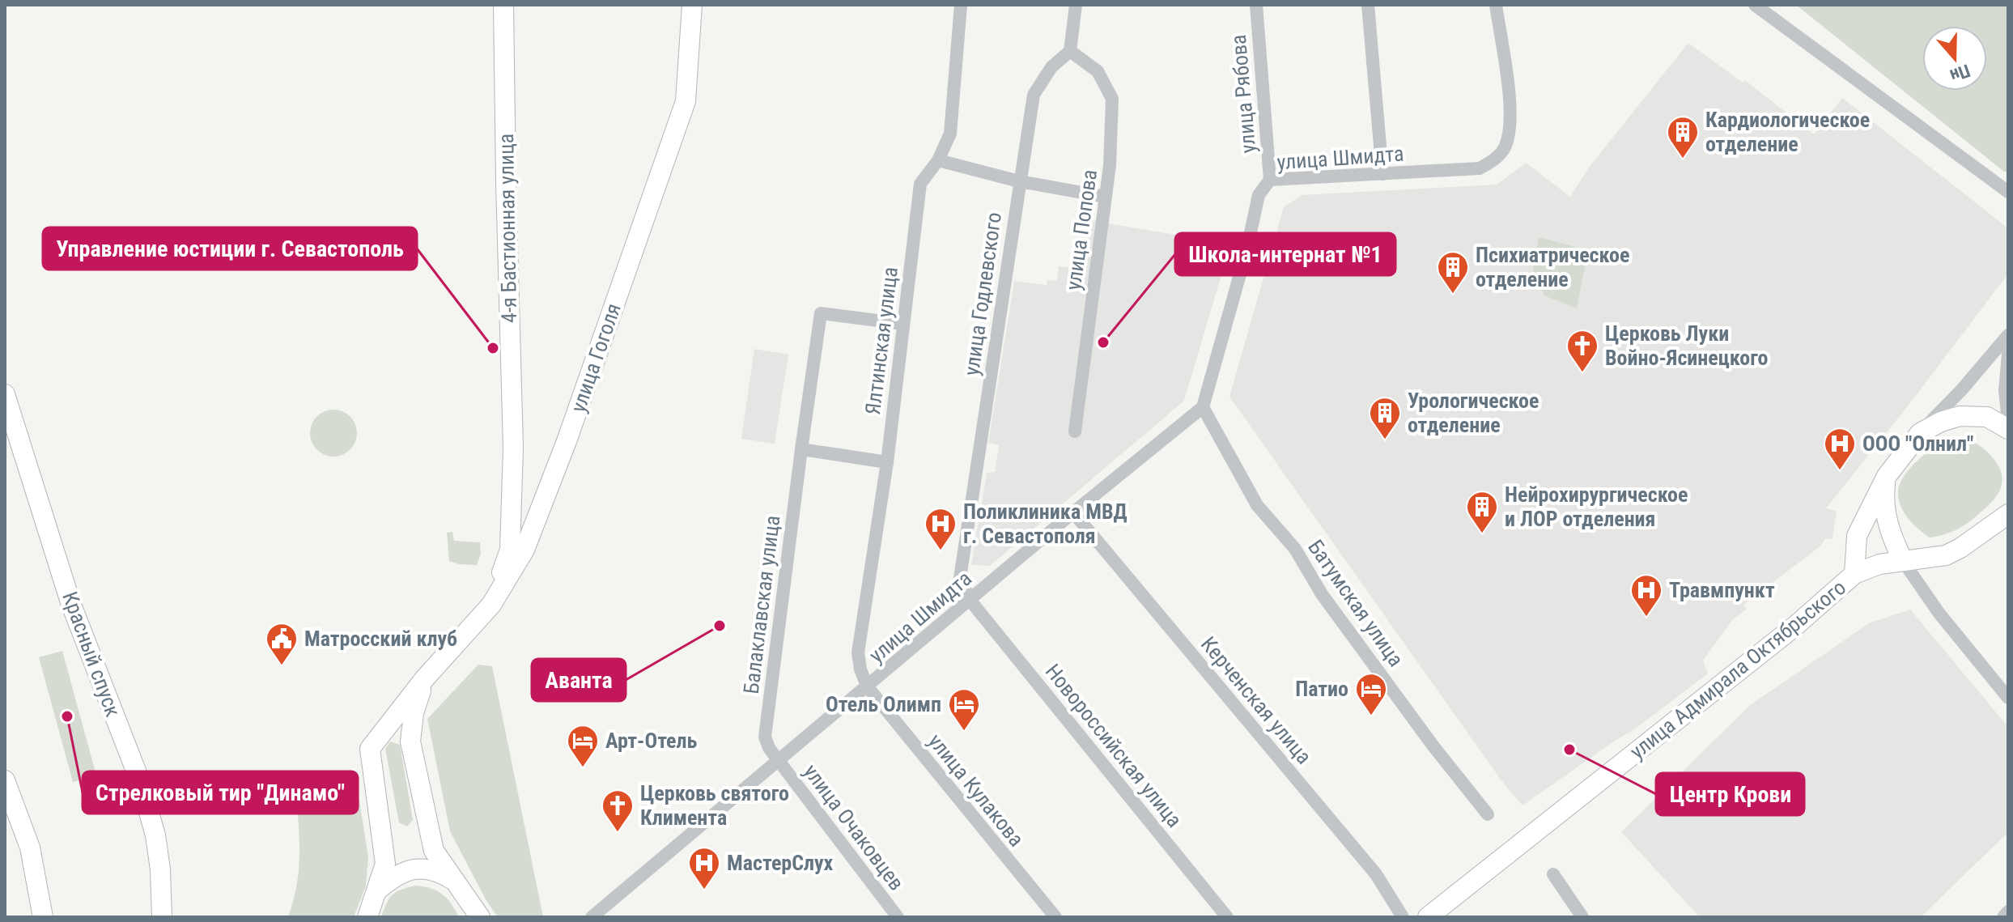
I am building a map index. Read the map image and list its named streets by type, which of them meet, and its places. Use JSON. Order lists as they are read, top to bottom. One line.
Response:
{"streets":{"main road":["4-я Бастионная улица","улица Гоголя","Красный спуск","улица Адмирала Октябрьского"],"street":["улица Рябова","улица Шмидта","улица Попова","улица Годлевского","Ялтинская улица","Батумская улица","Балаклавская улица","Керченская улица","Новороссийская улица","улица Кулакова","улица Очаковцев"]},"crossings":[["улица Рябова","улица Шмидта"],["улица Шмидта","улица Годлевского"],["улица Шмидта","Ялтинская улица"],["улица Шмидта","Батумская улица"],["улица Шмидта","Балаклавская улица"],["улица Шмидта","Керченская улица"],["улица Шмидта","Новороссийская улица"],["улица Шмидта","улица Кулакова"],["улица Шмидта","улица Очаковцев"],["4-я Бастионная улица","улица Гоголя"],["улица Попова","улица Годлевского"],["улица Годлевского","Новороссийская улица"],["Ялтинская улица","Балаклавская улица"],["Ялтинская улица","улица Кулакова"],["Балаклавская улица","улица Очаковцев"]],"places":{"building":["Кардиологическое отделение","Психиатрическое отделение","Урологическое отделение","Нейрохирургическое и ЛОР отделения"],"other":["Школа-интернат №1","Управление юстиции г. Севастополь","Аванта","Стрелковый тир \"Динамо\"","Центр Крови"],"church":["Церковь Луки Войно-Ясинецкого","Церковь святого Климента"],"hospital":["ООО \"Олнил\"","Поликлиника МВД г. Севастополя","Травмпункт","МастерСлух"],"public building":["Матросский клуб"],"hotel":["Патио","Отель Олимп","Арт-Отель"]},"north":"bottom"}
